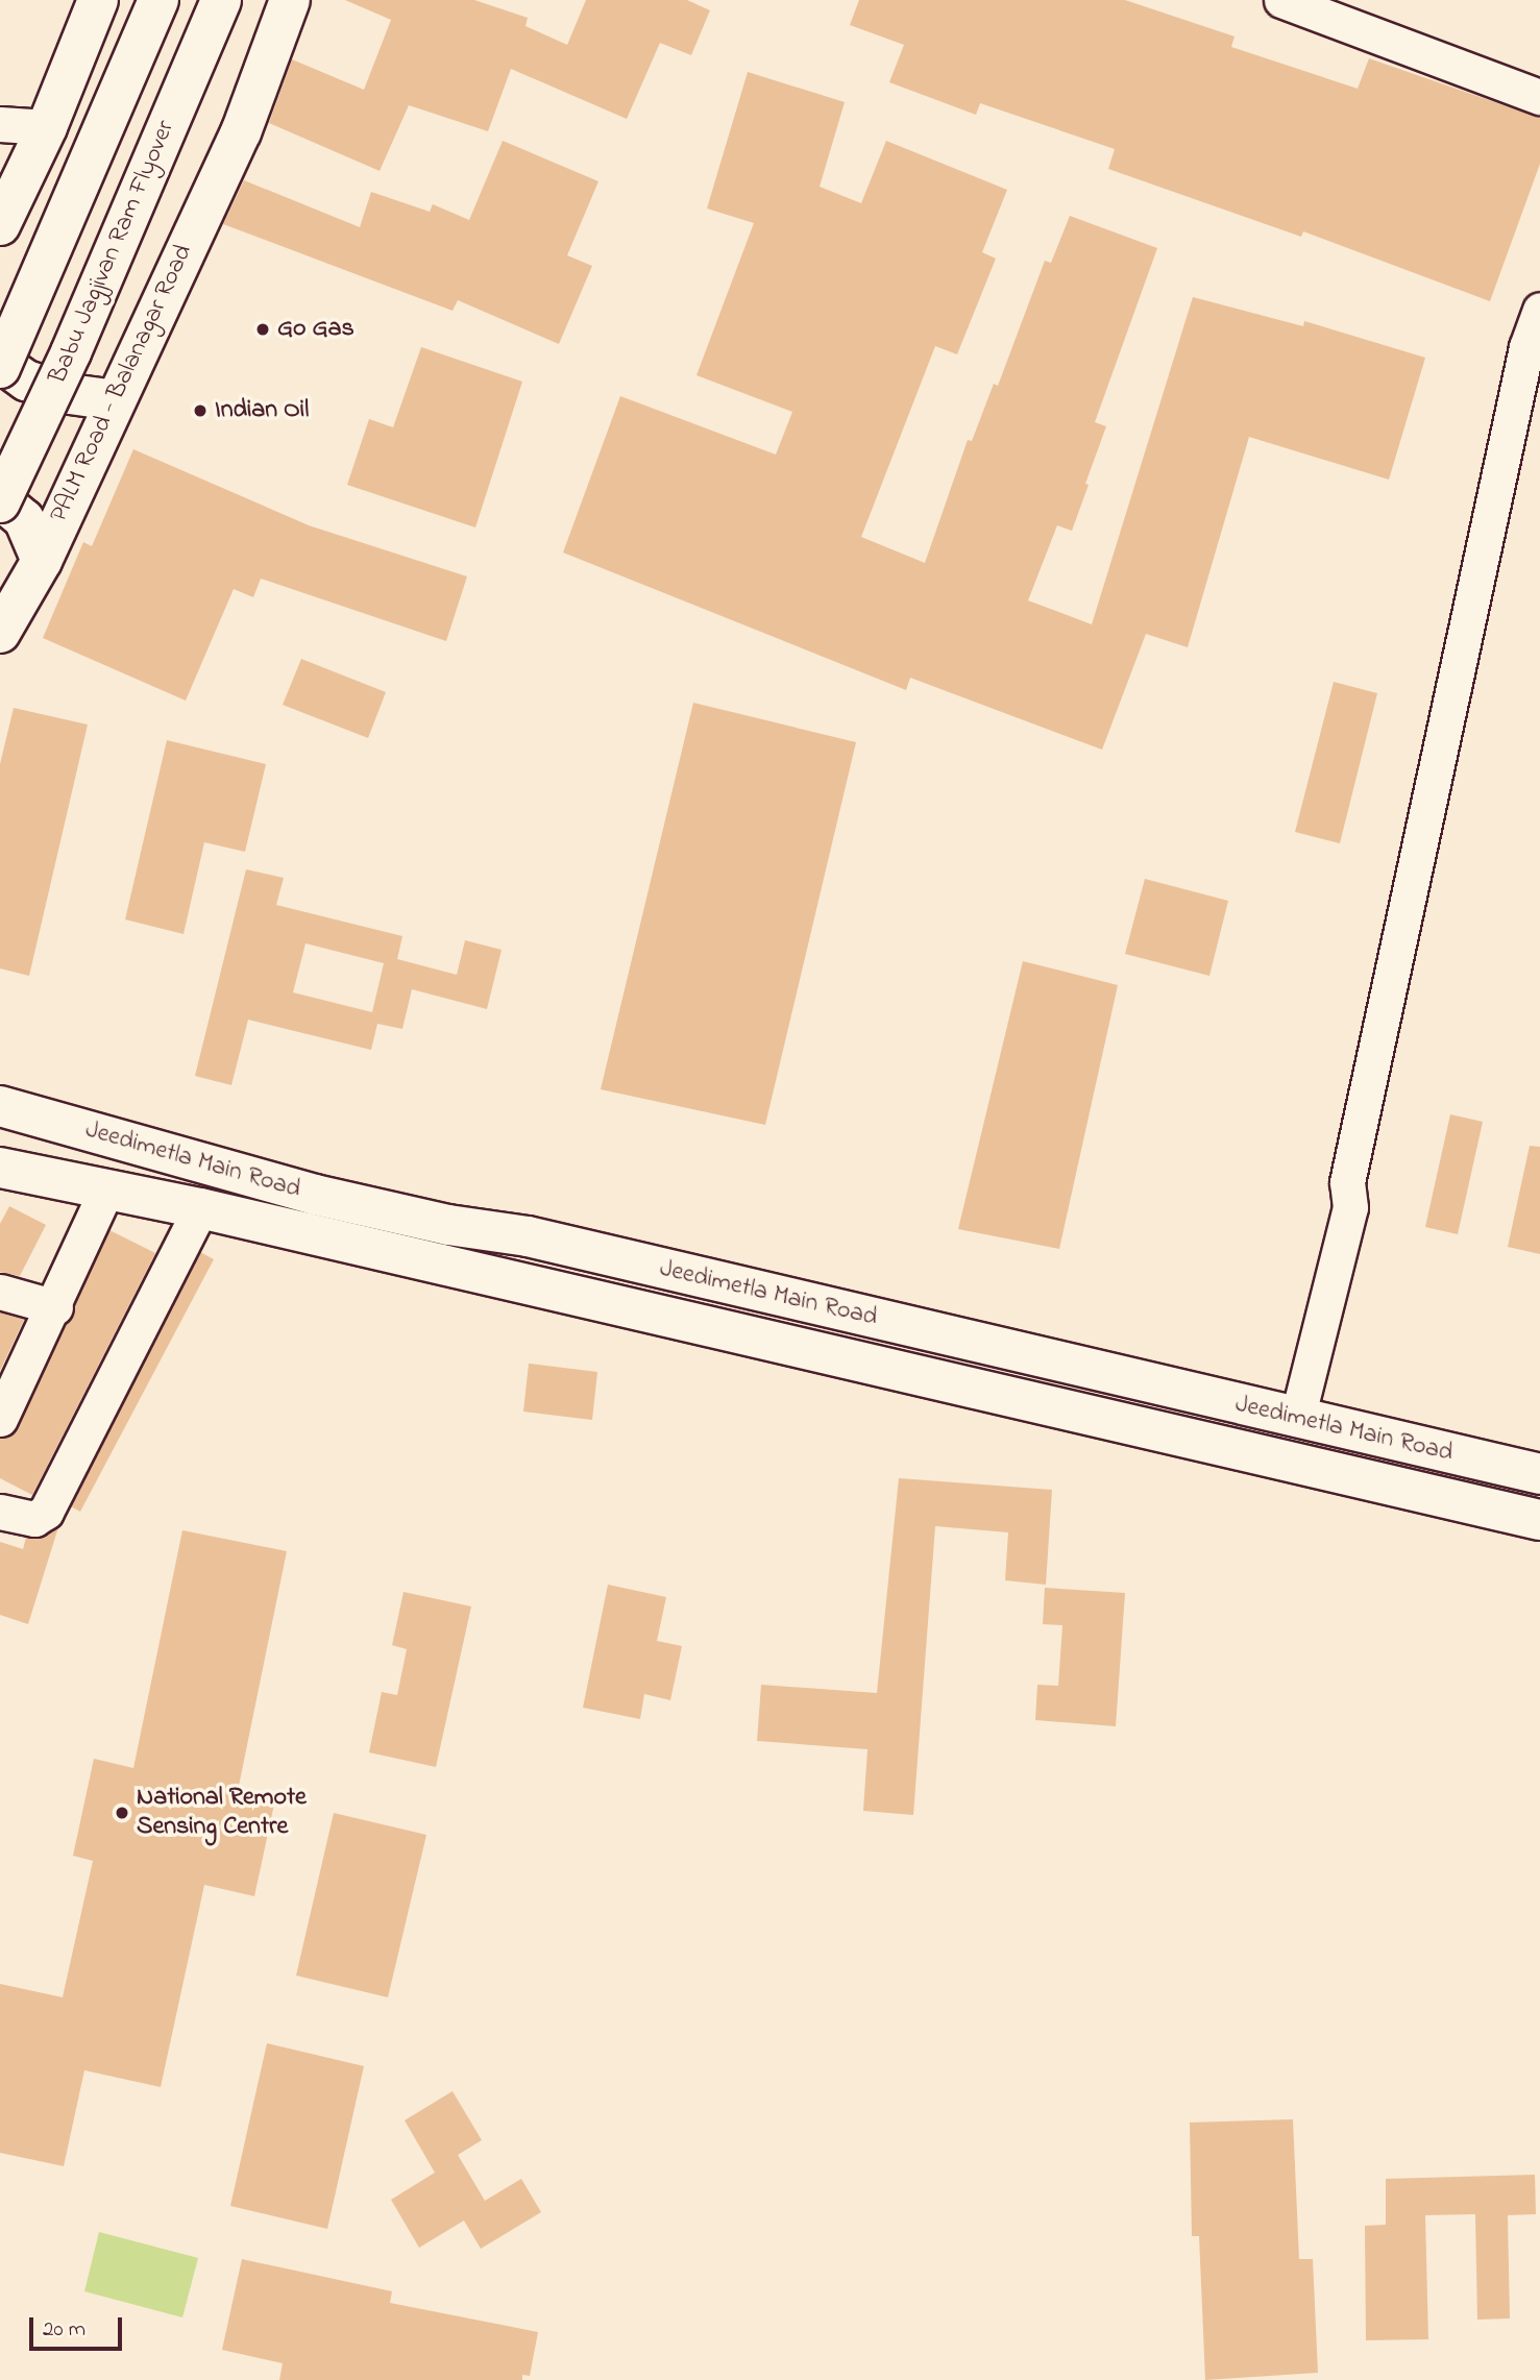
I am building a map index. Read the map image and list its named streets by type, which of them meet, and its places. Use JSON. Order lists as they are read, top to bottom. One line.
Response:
{"streets":{"main road":["Babu Jagjivan Ram Flyover","PALM Road - Balanagar Road","Jeedimetla Main Road"]},"places":["Go Gas","Indian Oil","National Remote Sensing Centre"],"scale_bar":"20 m"}
